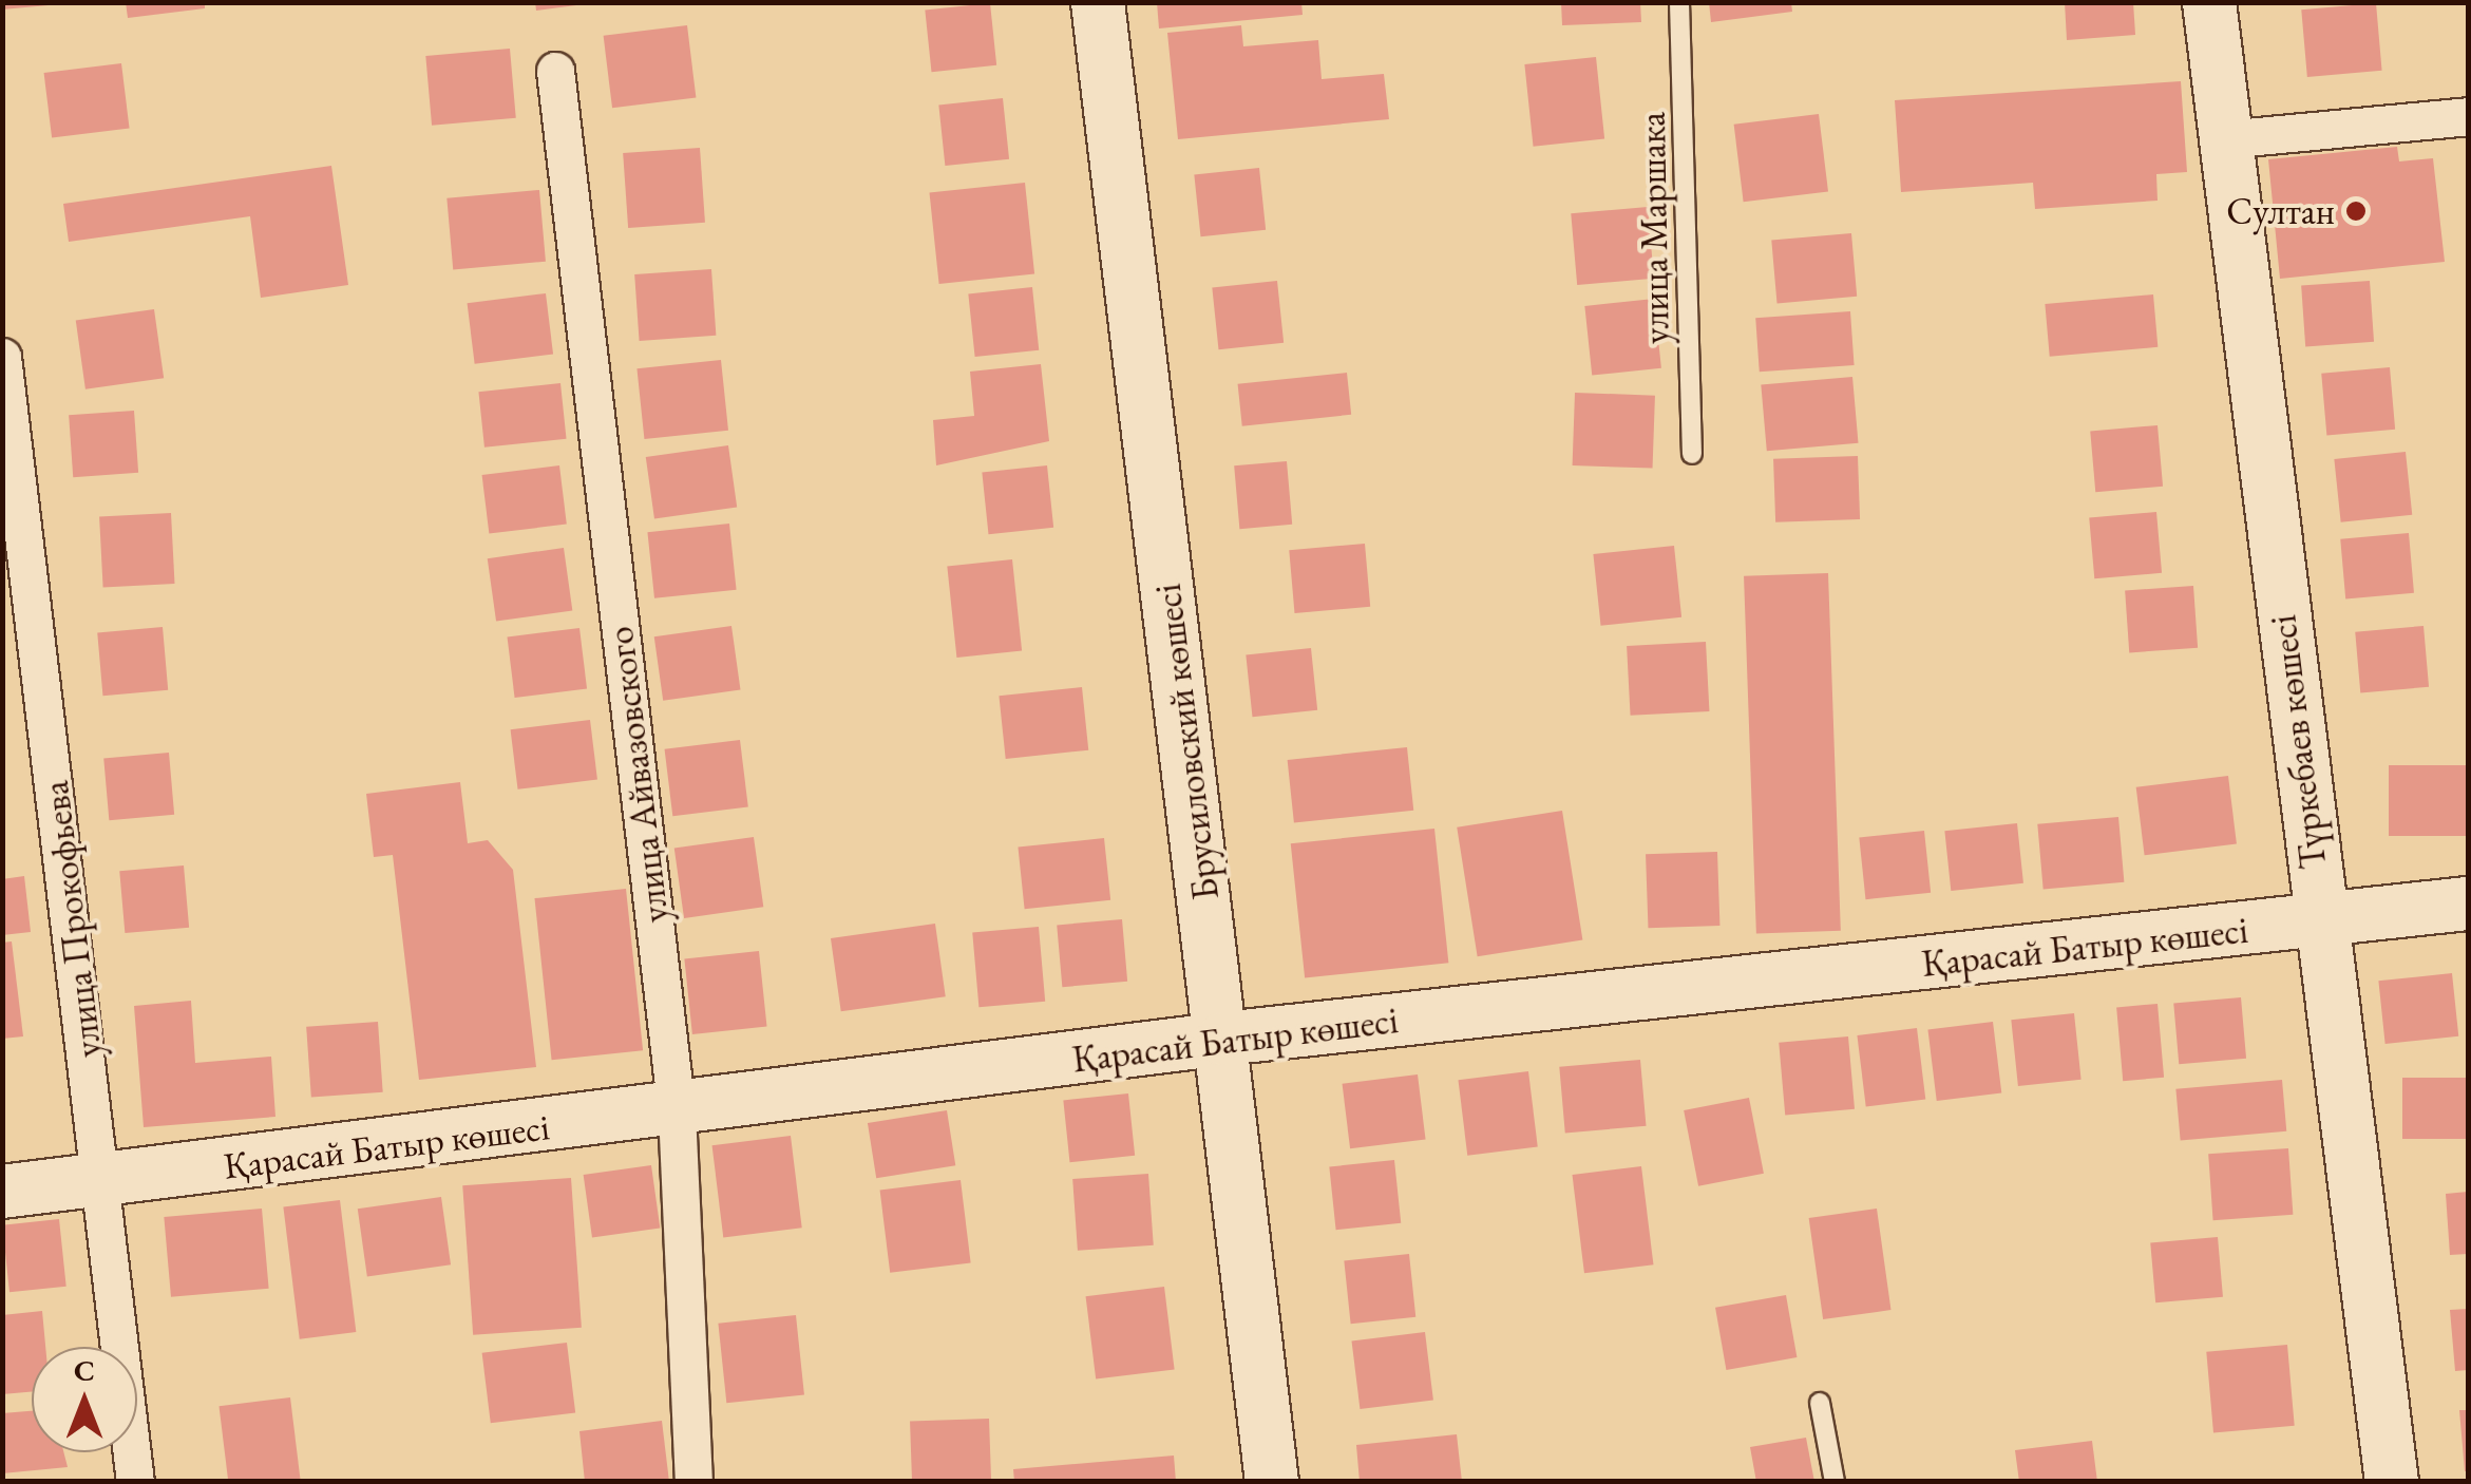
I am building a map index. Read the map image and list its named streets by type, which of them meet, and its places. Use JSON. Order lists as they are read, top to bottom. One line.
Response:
{"streets":{"street":["Брусиловский көшесі","Түркебаев көшесі","улица Айвазовского","улица Прокофьева","Қарасай Батыр көшесі"],"lane":["улица Маршака"]},"crossings":[["Брусиловский көшесі","Қарасай Батыр көшесі"],["Түркебаев көшесі","Қарасай Батыр көшесі"],["улица Айвазовского","Қарасай Батыр көшесі"],["улица Прокофьева","Қарасай Батыр көшесі"]],"places":["Султан"],"north":"top"}
